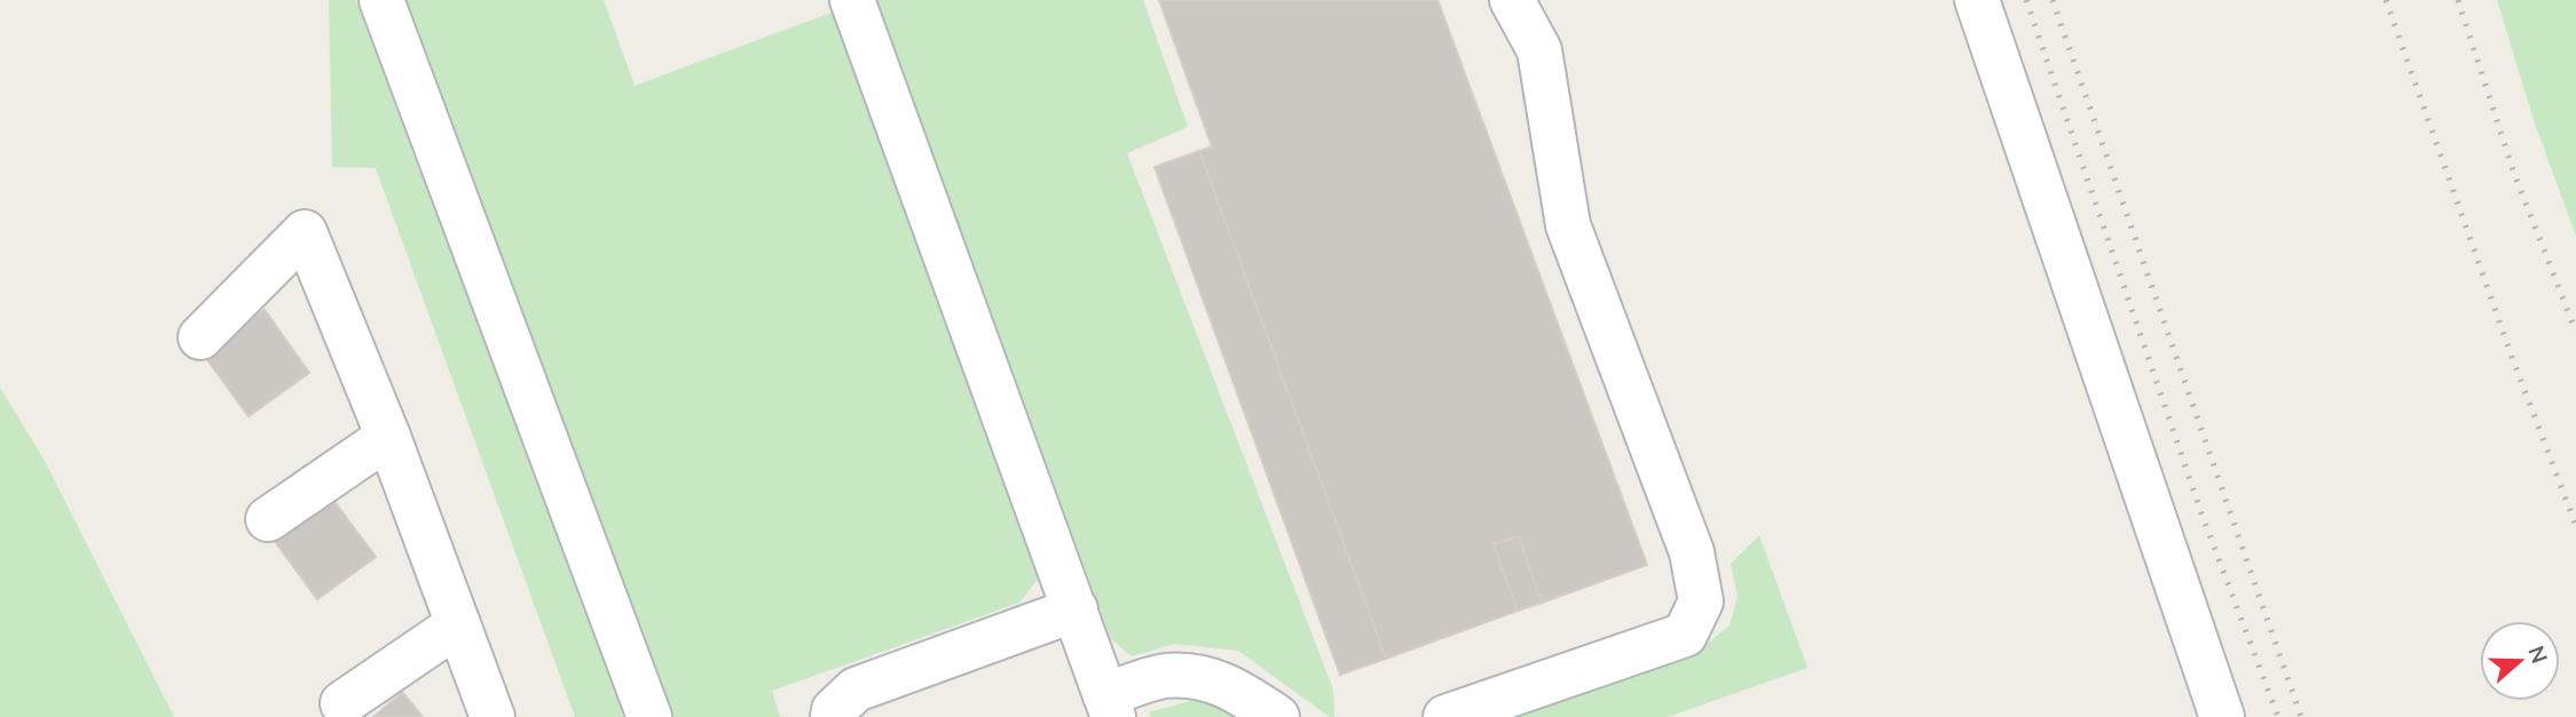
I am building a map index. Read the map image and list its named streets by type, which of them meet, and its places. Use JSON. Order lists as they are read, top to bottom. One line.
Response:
{"north":"right"}
